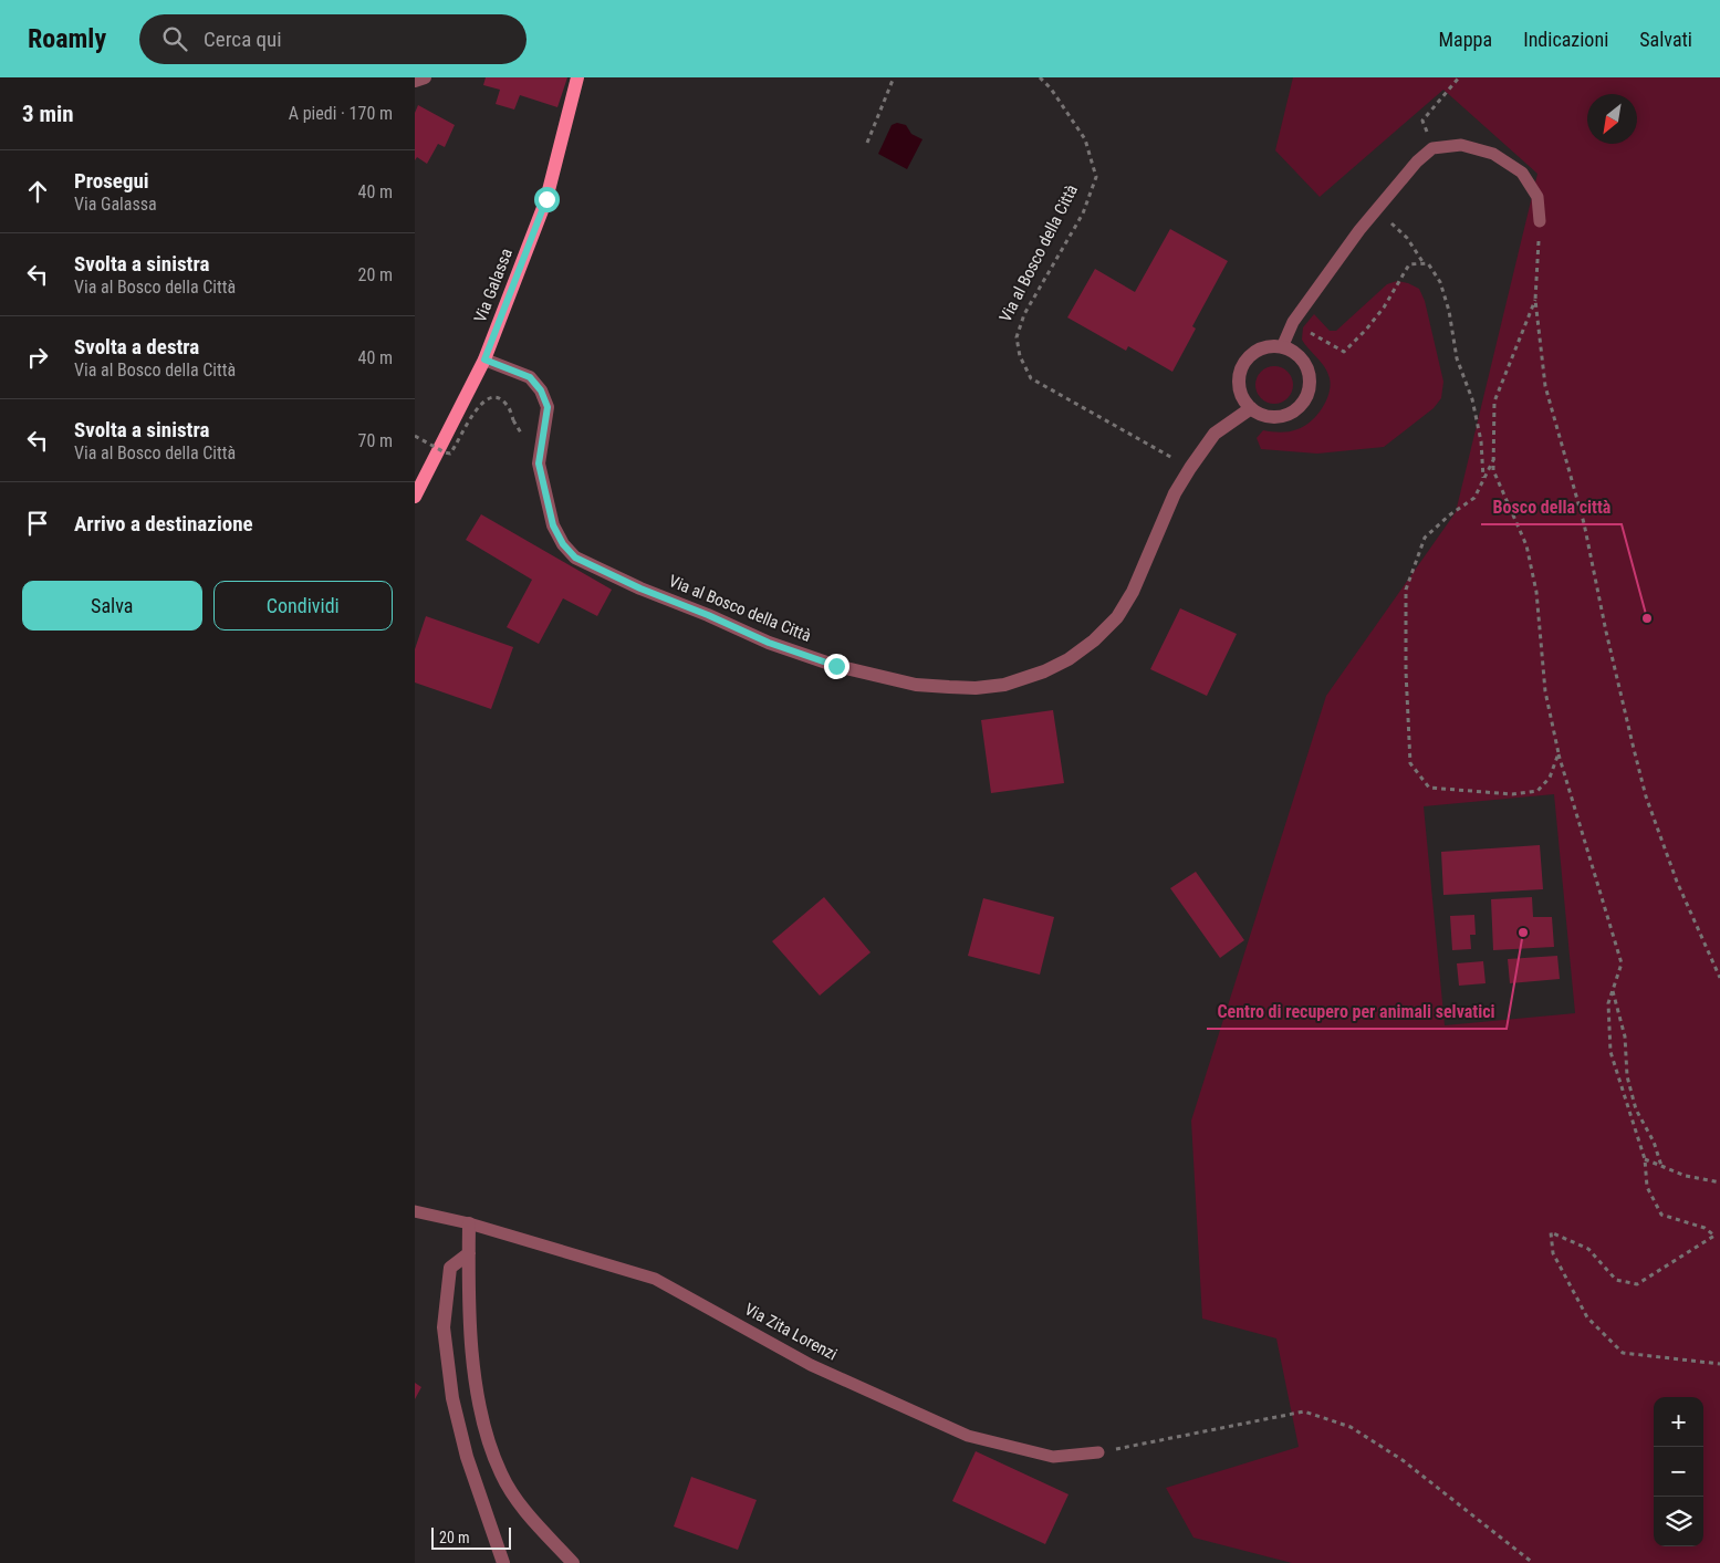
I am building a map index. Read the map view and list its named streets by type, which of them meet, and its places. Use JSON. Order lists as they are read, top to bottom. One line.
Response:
{"streets":{"main road":["Via Galassa"],"street":["Via al Bosco della Città"],"lane":["Via Zita Lorenzi"]},"crossings":[["Via al Bosco della Città","Via Galassa"]],"places":["Bosco della città","Centro di recupero per animali selvatici"],"scale_bar":"20 m","north":"bottom left","page":{"header":"Roamly","search":"Cerca qui","nav":["Mappa","Indicazioni","Salvati"],"heading":["3 min","A piedi · 170 m"],"list":[["Prosegui","Via Galassa","40 m"],["Svolta a sinistra","Via al Bosco della Città","20 m"],["Svolta a destra","Via al Bosco della Città","40 m"],["Svolta a sinistra","Via al Bosco della Città","70 m"],"Arrivo a destinazione"],"buttons":["Salva","Condividi"],"map_buttons":["+","−"],"scale":"20 m"}}
